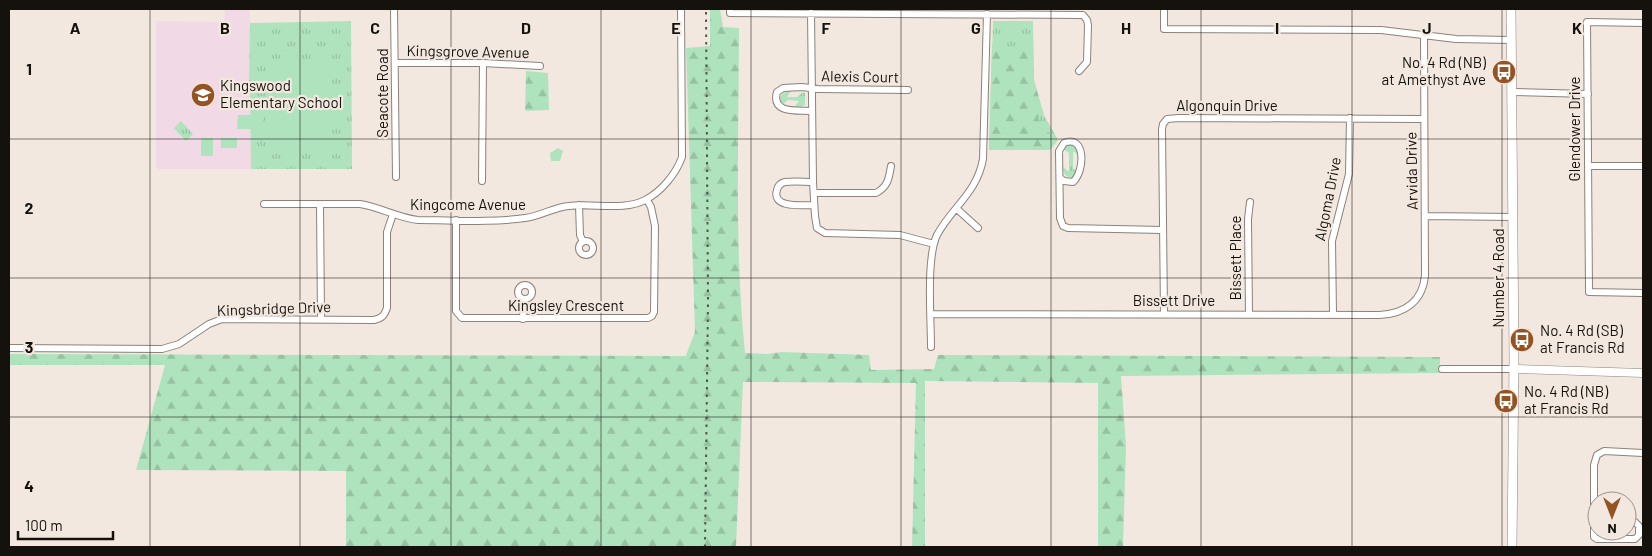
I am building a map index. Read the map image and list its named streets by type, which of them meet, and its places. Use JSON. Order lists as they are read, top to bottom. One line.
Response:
{"streets":{"main road":["Number 4 Road"],"street":["Kingsgrove Avenue","Alexis Court","Seacote Road","Algonquin Drive","Glendower Drive","Arvida Drive","Algoma Drive","Kingcome Avenue","Bissett Place","Bissett Drive","Kingsley Crescent","Kingsbridge Drive"]},"crossings":[["Kingsgrove Avenue","Seacote Road"],["Algonquin Drive","Arvida Drive"],["Algonquin Drive","Algoma Drive"],["Algonquin Drive","Bissett Drive"],["Arvida Drive","Bissett Drive"],["Algoma Drive","Bissett Drive"],["Kingcome Avenue","Kingsley Crescent"],["Kingcome Avenue","Kingsbridge Drive"],["Bissett Place","Bissett Drive"]],"places":{"bus stop":["No. 4 Rd (NB) at Amethyst Ave","No. 4 Rd (SB) at Francis Rd","No. 4 Rd (NB) at Francis Rd"],"school or university":["Kingswood Elementary School"]},"scale_bar":"100 m","north":"bottom","grid":{"columns":["A","B","C","D","E","F","G","H","I","J","K"],"rows":["1","2","3","4"]}}
